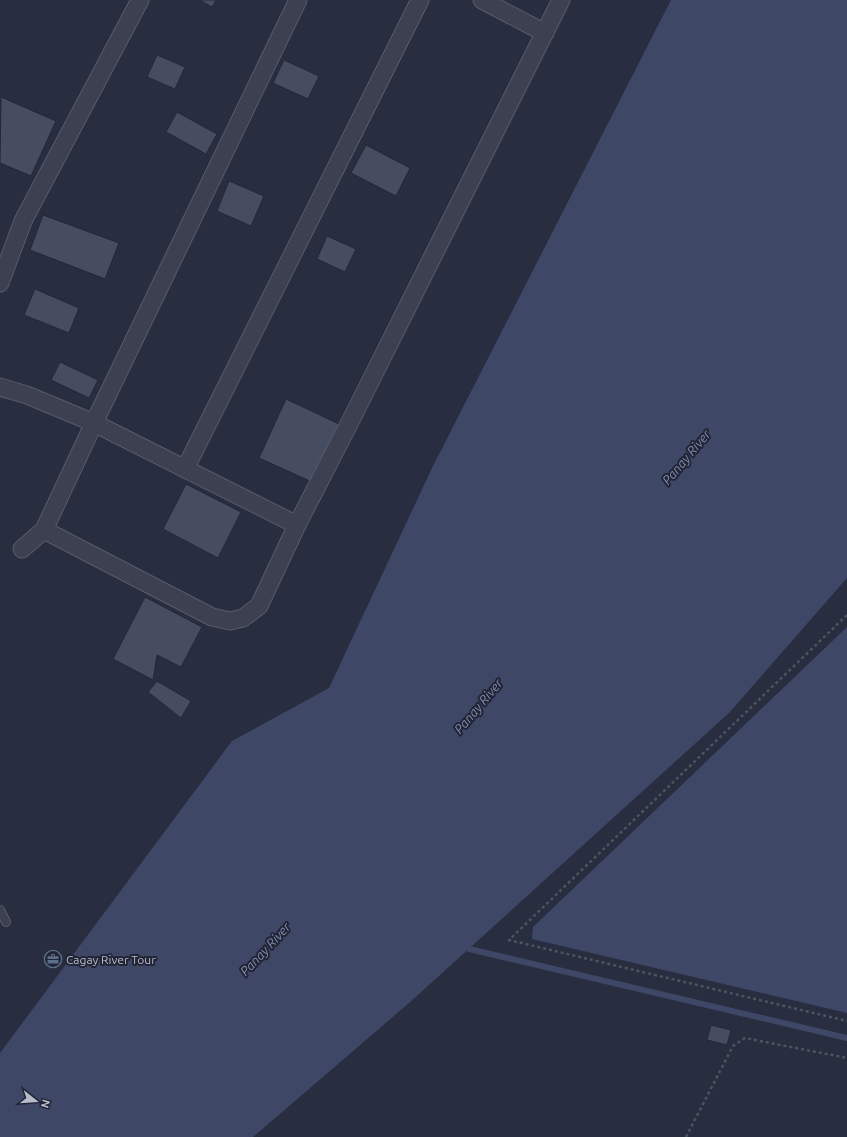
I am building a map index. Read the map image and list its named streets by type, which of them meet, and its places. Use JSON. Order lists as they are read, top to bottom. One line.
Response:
{"water":["Panay River"],"places":{"office":["Cagay River Tour"]},"north":"right"}
